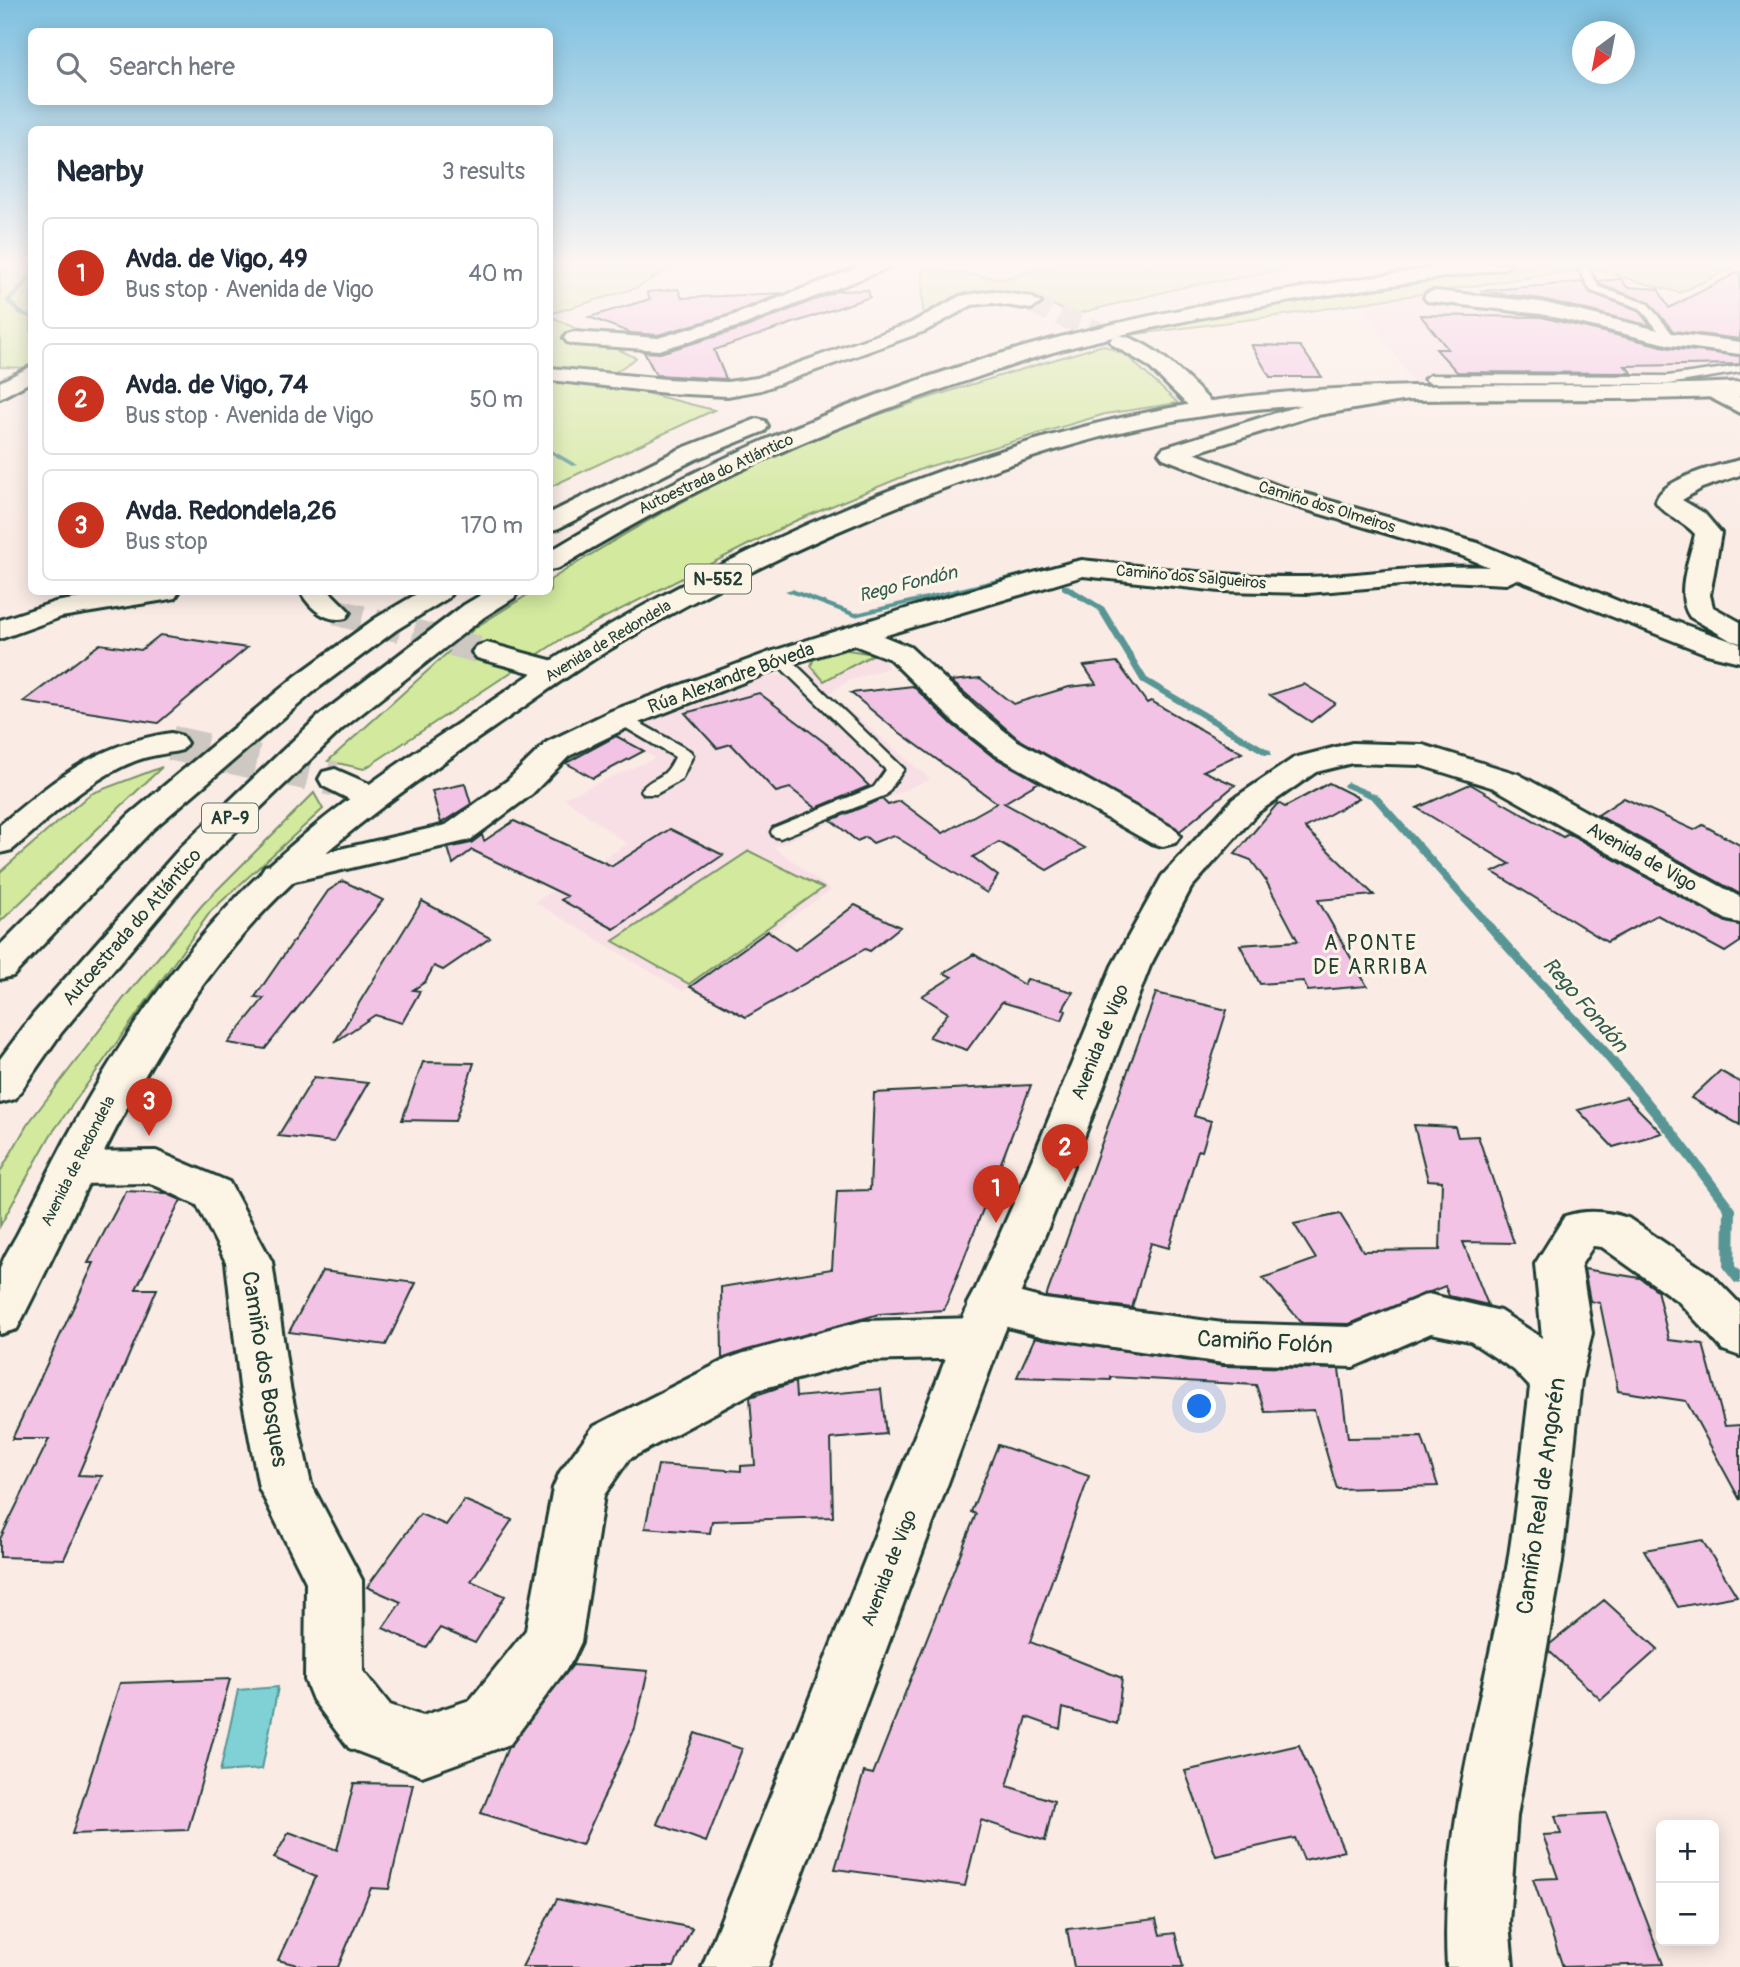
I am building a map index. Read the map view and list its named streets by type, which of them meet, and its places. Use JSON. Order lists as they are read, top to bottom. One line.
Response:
{"streets":{"main road":["Autoestrada do Atlántico","Camiño dos Olmeiros","Camiño dos Salgueiros","N-552","Avenida de Redondela","Rúa Alexandre Bóveda","AP-9","Avenida de Vigo","Camiño Folón","Camiño dos Bosques","Camiño Real de Angorén"]},"crossings":[["Camiño dos Olmeiros","Camiño dos Salgueiros"],["Camiño dos Olmeiros","Avenida de Redondela"],["Camiño dos Salgueiros","Rúa Alexandre Bóveda"],["Avenida de Redondela","Rúa Alexandre Bóveda"],["Avenida de Redondela","Camiño dos Bosques"],["Avenida de Vigo","Camiño Folón"],["Avenida de Vigo","Camiño dos Bosques"],["Camiño Folón","Camiño dos Bosques"],["Camiño Folón","Camiño Real de Angorén"]],"districts":["A PONTE DE ARRIBA"],"water":["Rego Fondón"],"north":"bottom left","page":{"search":"Search here","heading":["Nearby","3 results"],"list":[{"mark":"1","name":"Avda. de Vigo, 49","note":"Bus stop · Avenida de Vigo","value":"40 m"},{"mark":"2","name":"Avda. de Vigo, 74","note":"Bus stop · Avenida de Vigo","value":"50 m"},{"mark":"3","name":"Avda. Redondela,26","note":"Bus stop","value":"170 m"}],"pins":["3","2","1"],"map_buttons":["+","−"]}}
